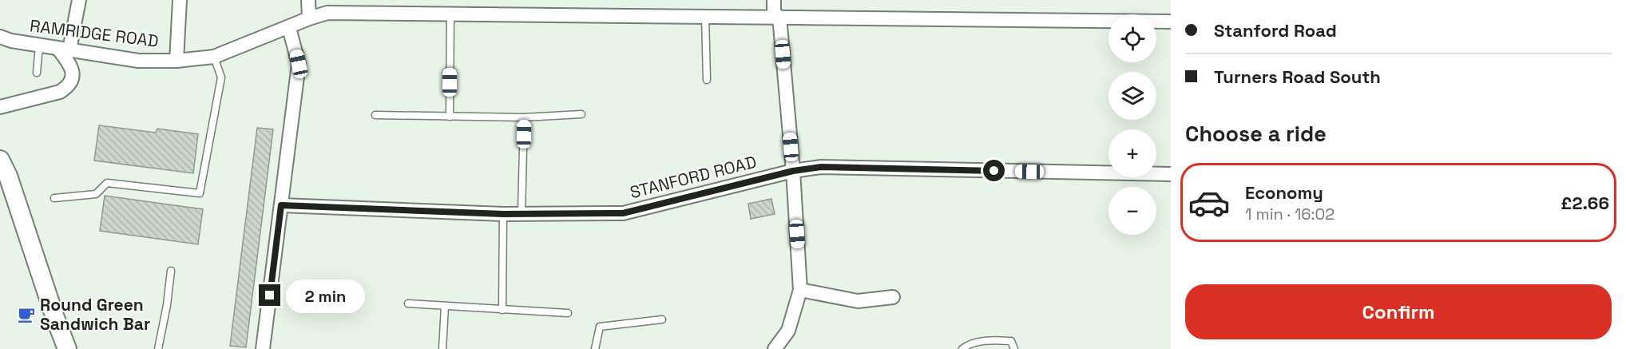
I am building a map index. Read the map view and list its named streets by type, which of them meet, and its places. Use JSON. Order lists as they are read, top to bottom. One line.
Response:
{"streets":{"street":["RAMRIDGE ROAD","STANFORD ROAD"]},"places":{"cafe":["Round Green Sandwich Bar"]},"page":{"banner":["Stanford Road","Turners Road South"],"map_buttons":["+","−"],"heading":"Choose a ride","list":[{"name":"Economy","note":"1 min · 16:02","value":"£2.66"}],"buttons":"Confirm","bubble":"2 min"}}
